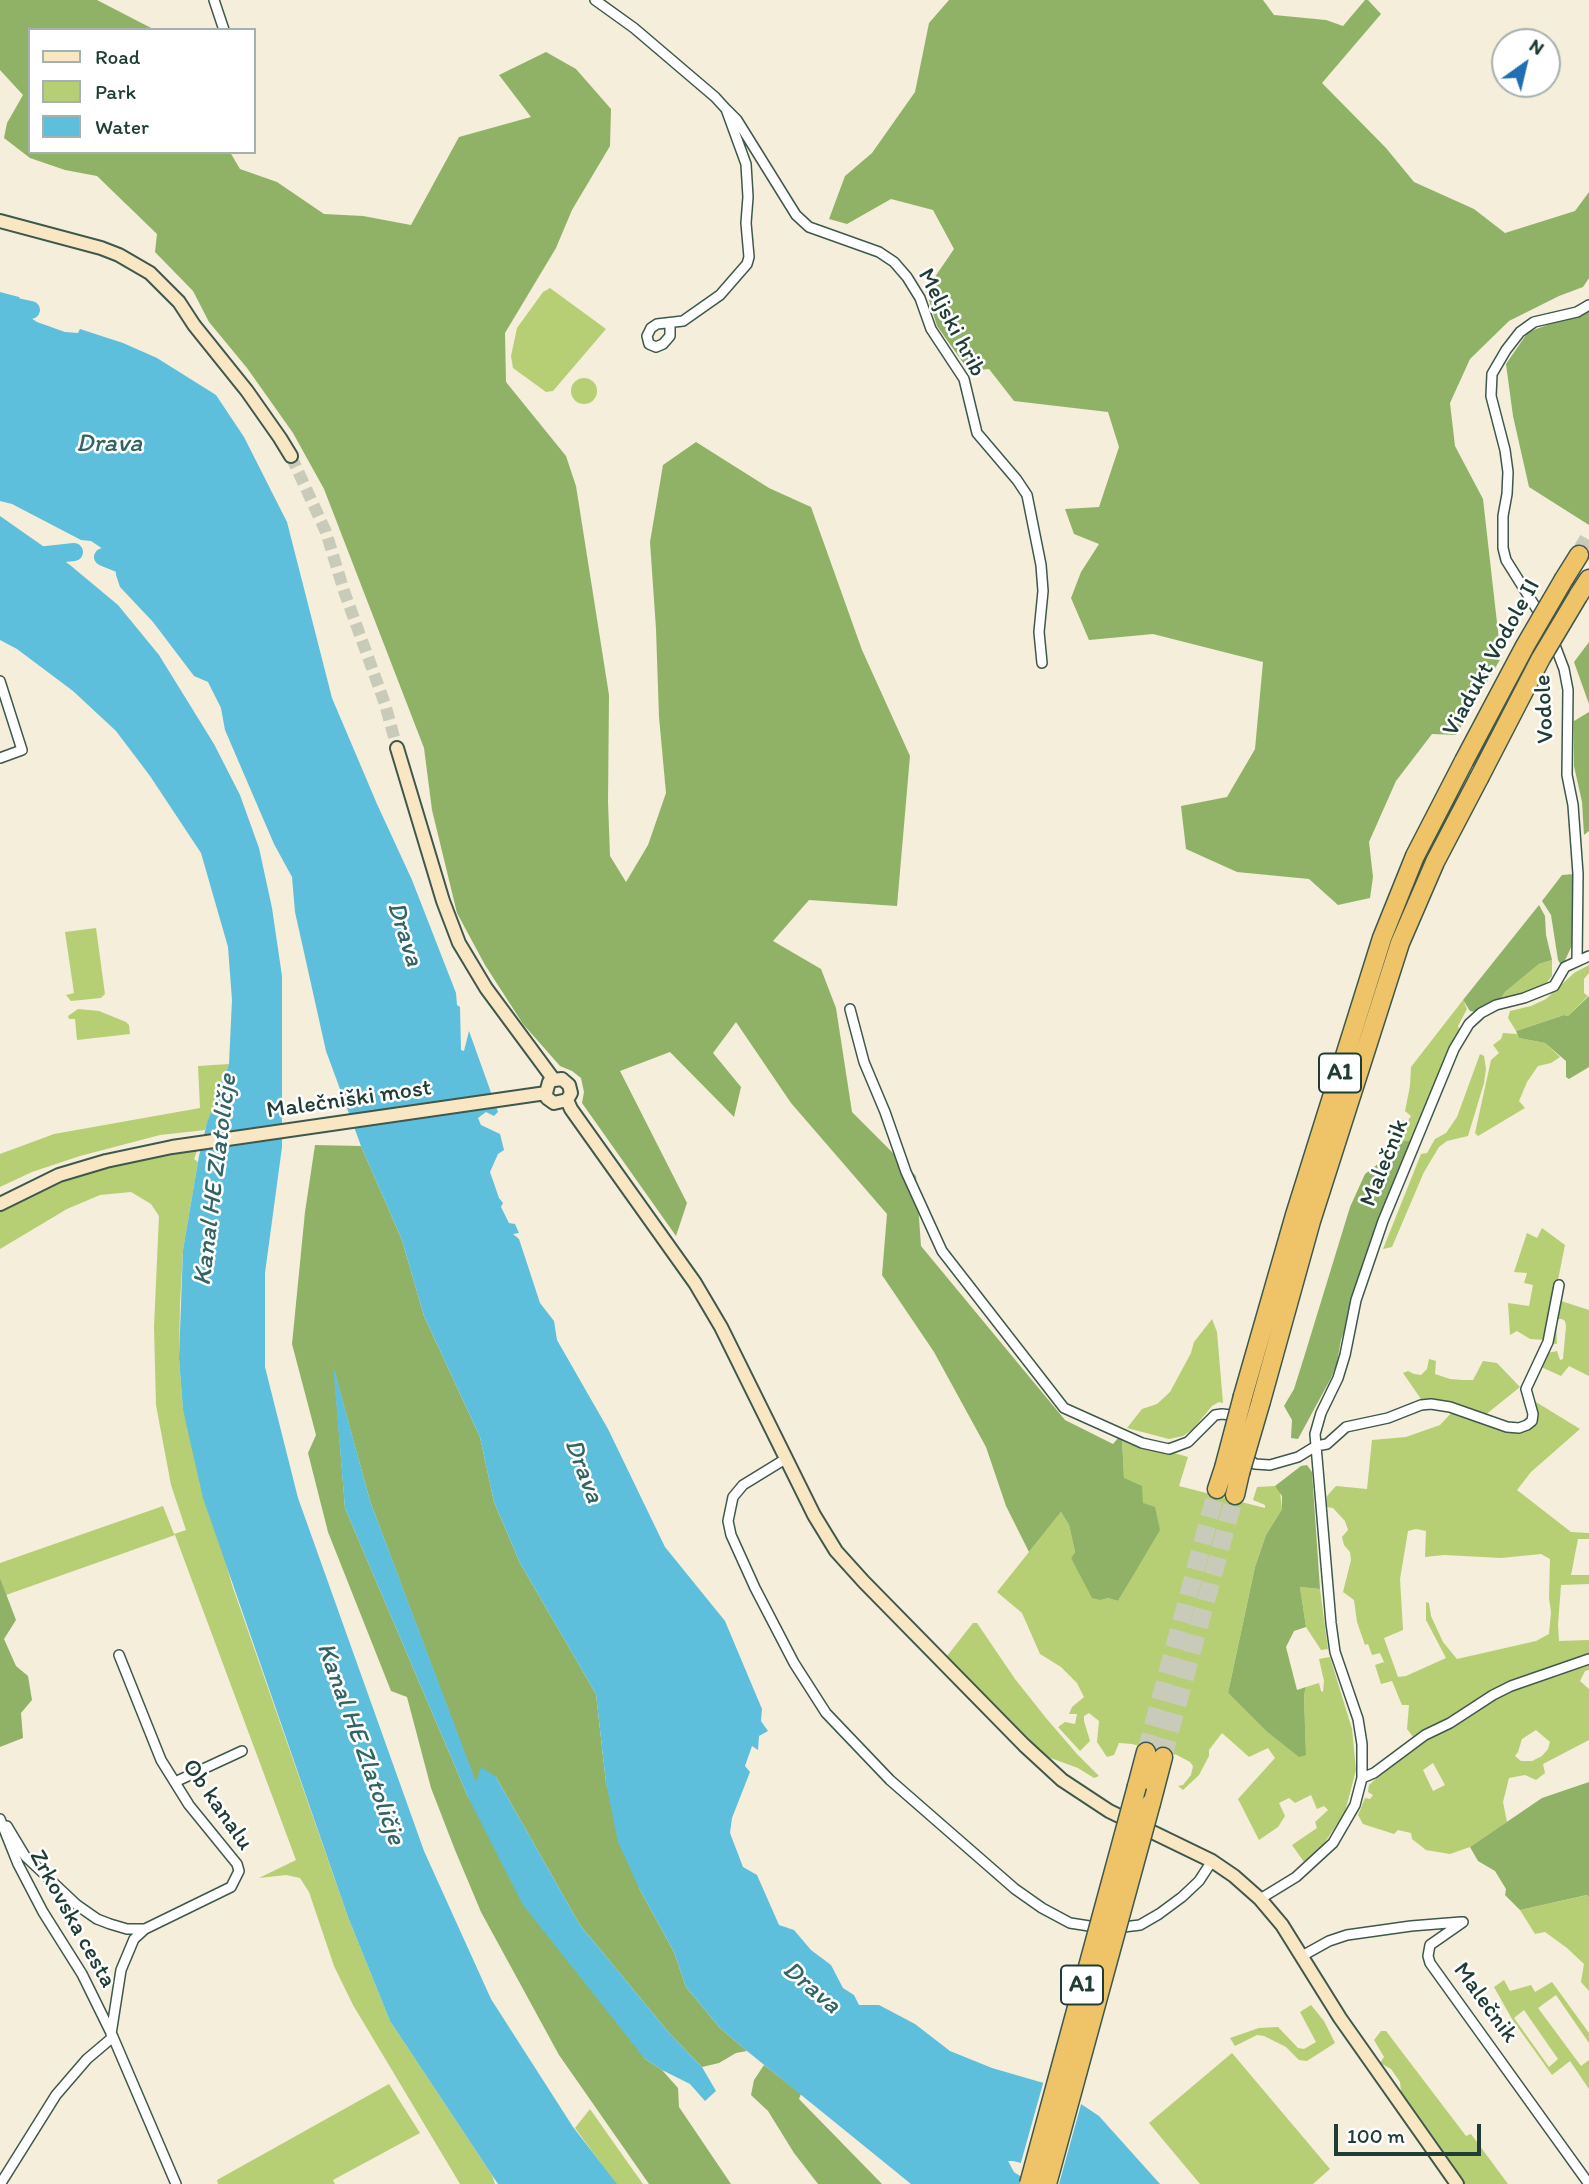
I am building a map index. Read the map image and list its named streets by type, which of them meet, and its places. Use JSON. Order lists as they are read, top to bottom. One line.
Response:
{"streets":{"highway":["Viadukt Vodole II","A1"],"street":["Meljski hrib","Vodole","Malečniški most","Malečnik","Ob kanalu","Zrkovska cesta"]},"crossings":[["Viadukt Vodole II","A1"],["Vodole","Malečnik"]],"water":["Drava","Kanal HE Zlatoličje"],"legend":["Road","Park","Water"],"scale_bar":"100 m","north":"top right"}
